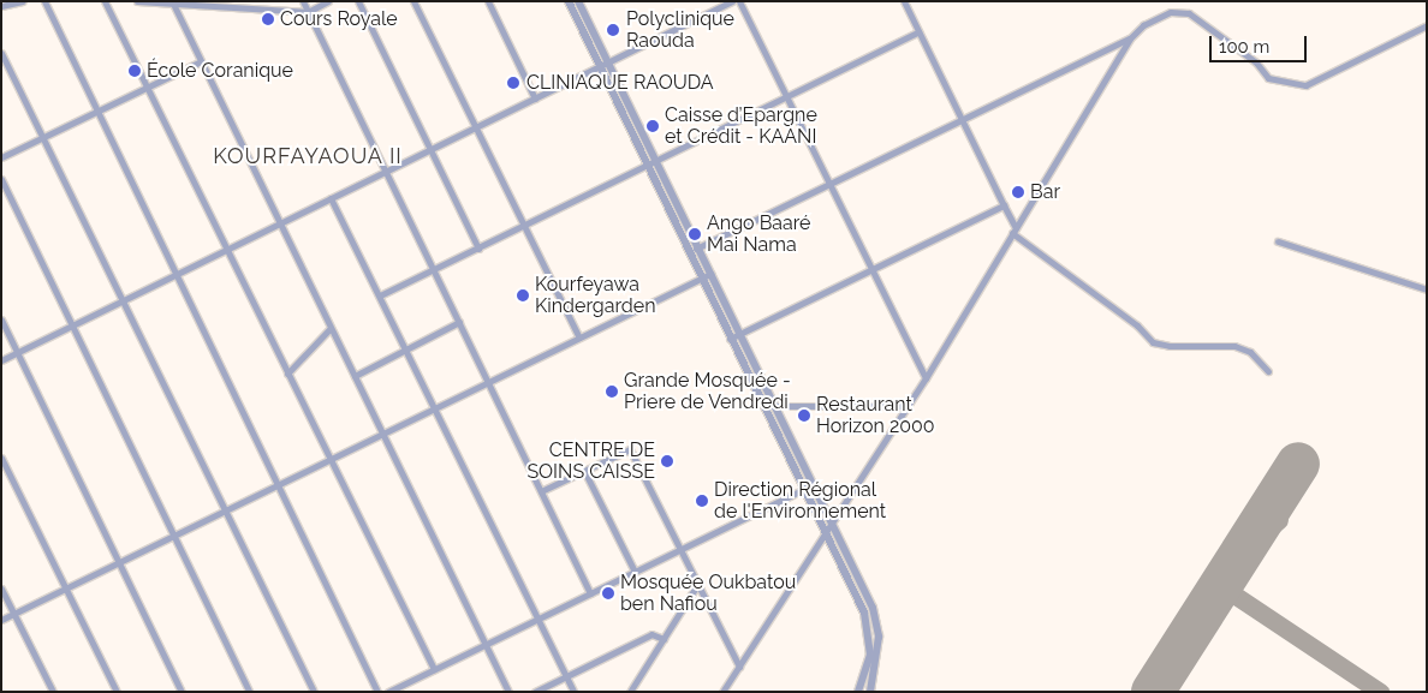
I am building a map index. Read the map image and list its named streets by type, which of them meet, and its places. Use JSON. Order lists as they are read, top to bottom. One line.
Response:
{"districts":["KOURFAYAOUA II"],"places":["Cours Royale","Polyclinique Raouda","École Coranique","CLINIAQUE RAOUDA","Caisse d’Epargne et Crédit - KAANI","Bar","Ango Baaré Mai Nama","Kourfeyawa Kindergarden","Grande Mosquée - Priere de Vendredi","Restaurant Horizon 2000","CENTRE DE SOINS CAISSE","Direction Régional de l'Environnement","Mosquée Oukbatou ben Nafiou"],"scale_bar":"100 m"}
